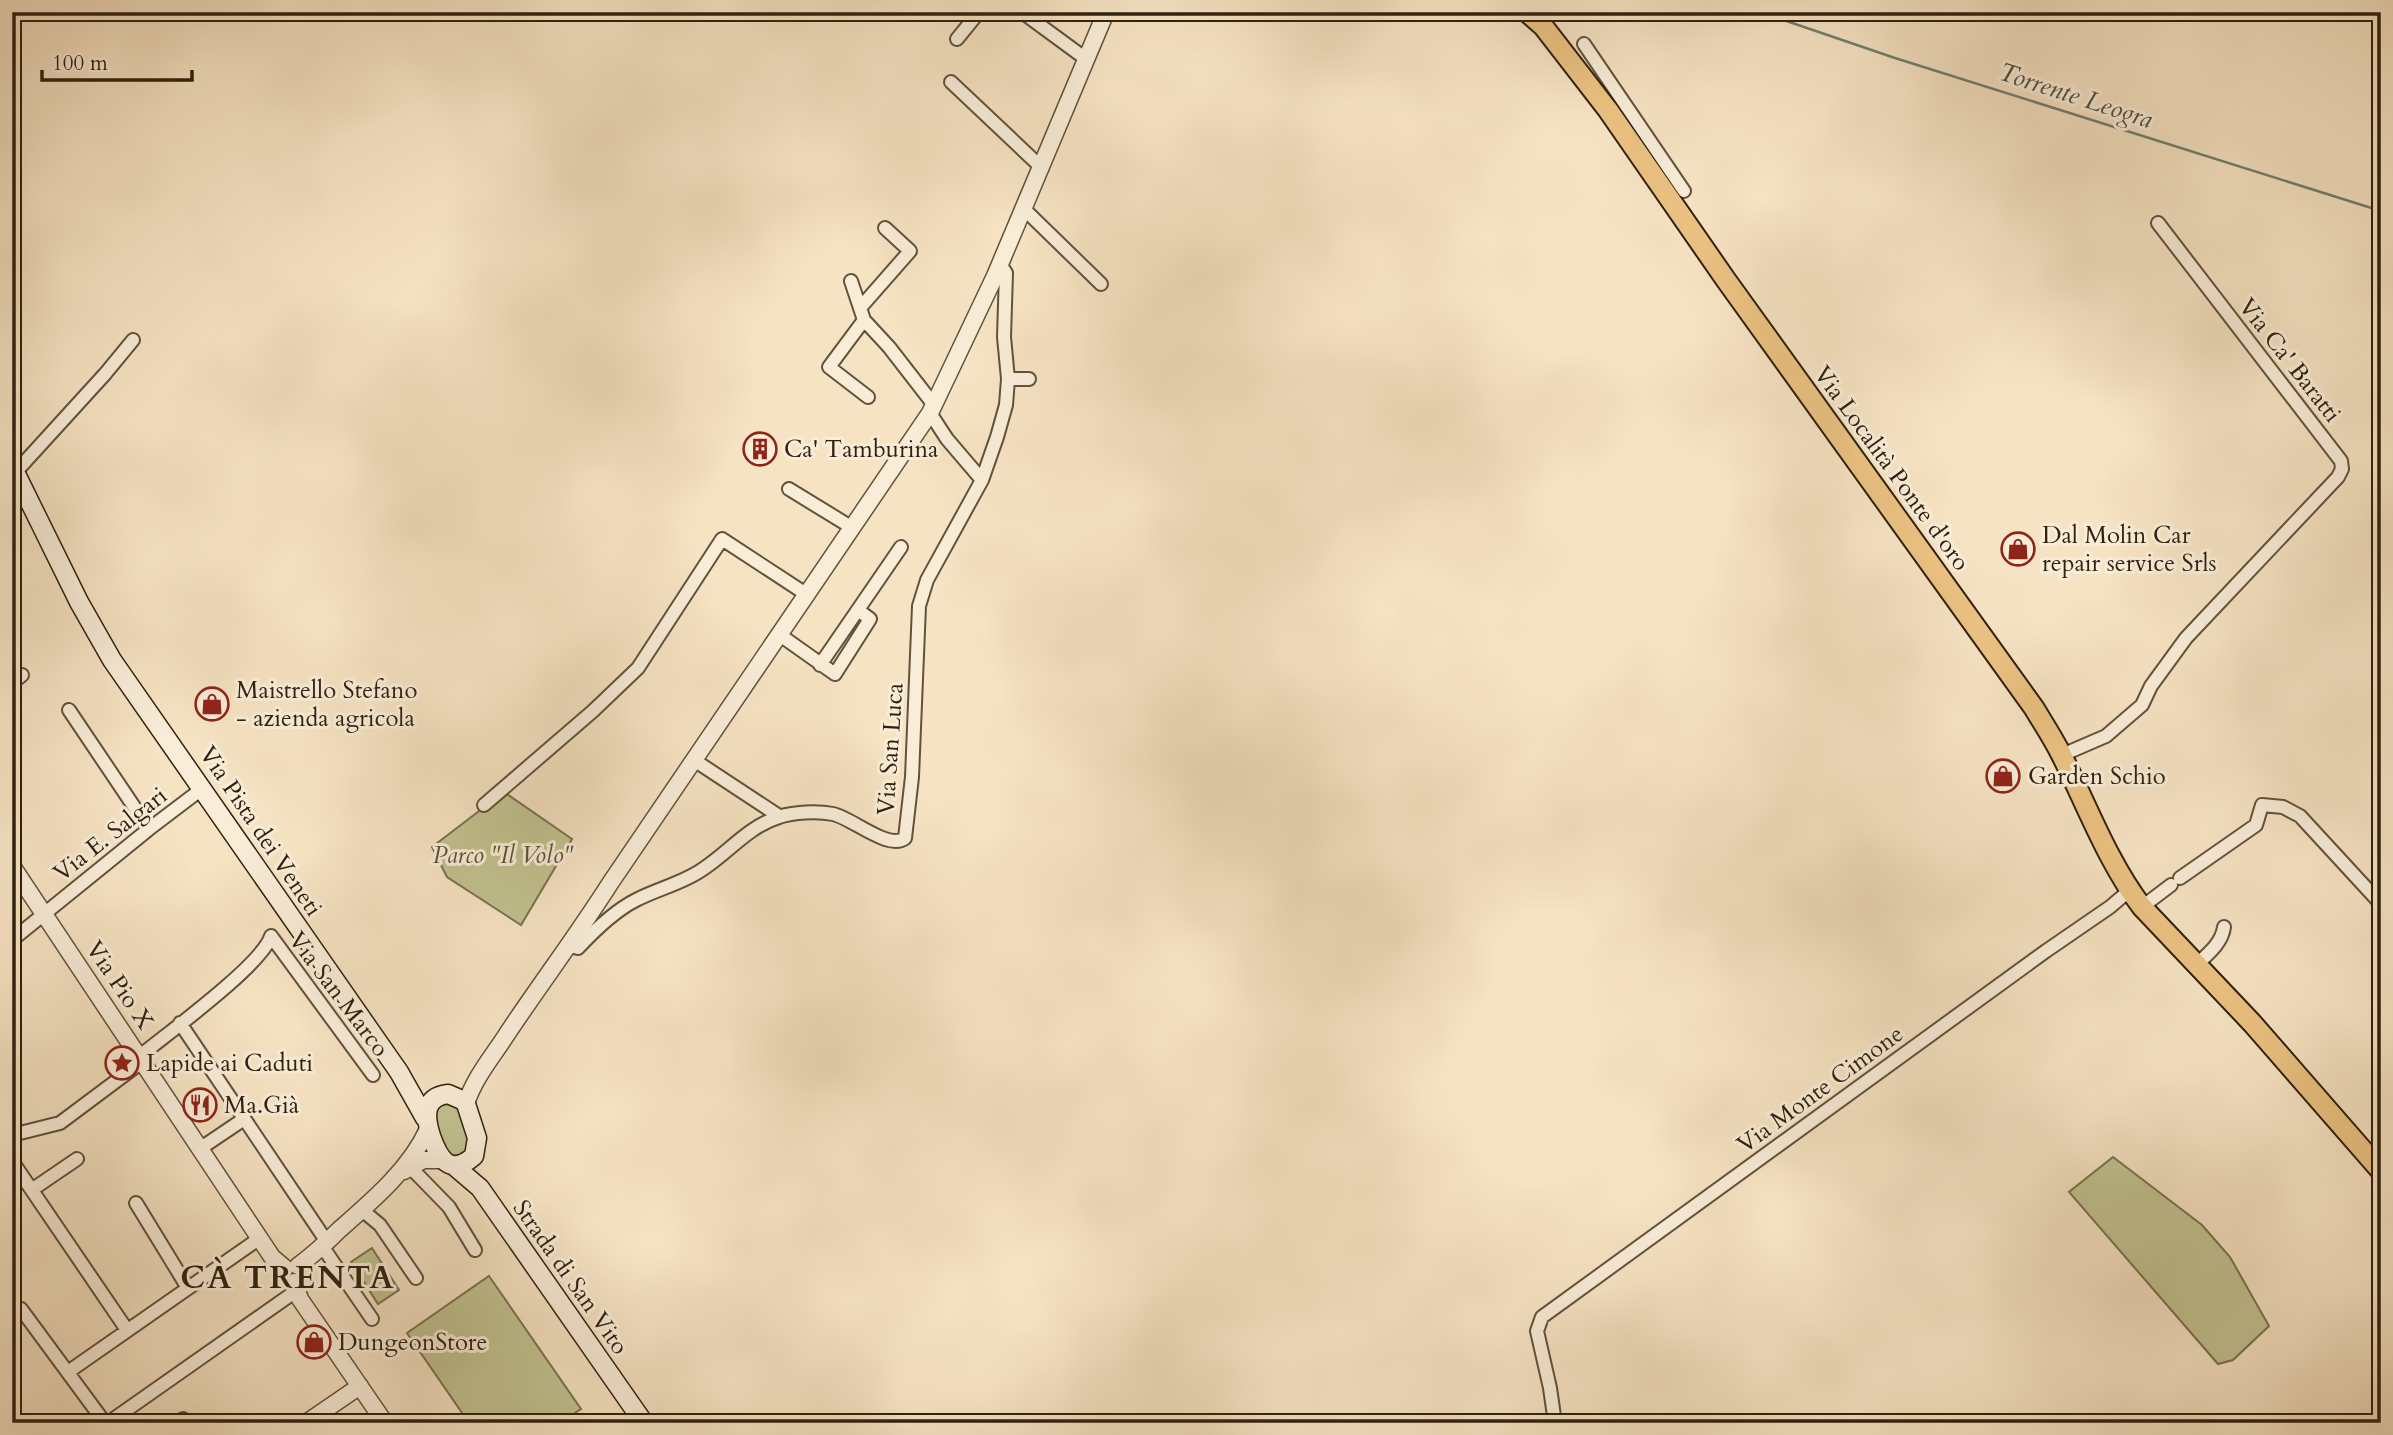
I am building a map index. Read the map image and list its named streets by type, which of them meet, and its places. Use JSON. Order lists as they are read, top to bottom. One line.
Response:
{"streets":{"main road":["Via Località Ponte d'oro","Via Pista dei Veneti","Strada di San Vito"],"street":["Via Ca' Baratti","Via San Luca","Via E. Salgari","Via Pio X","Via San Marco","Via Monte Cimone"]},"crossings":[["Via Ca' Baratti","Via Località Ponte d'oro"],["Via Località Ponte d'oro","Via Monte Cimone"],["Via Pista dei Veneti","Via E. Salgari"],["Via Pista dei Veneti","Strada di San Vito"],["Via E. Salgari","Via Pio X"],["Via Pio X","Via San Marco"]],"districts":["CÀ TRENTA"],"water":["Torrente Leogra"],"parks":["Parco \"Il Volo\""],"places":{"building":["Ca' Tamburina"],"shop":["Dal Molin Car repair service Srls","Maistrello Stefano - azienda agricola","Garden Schio","DungeonStore"],"place":["Lapide ai Caduti"],"restaurant":["Ma.Già"]},"scale_bar":"100 m"}
